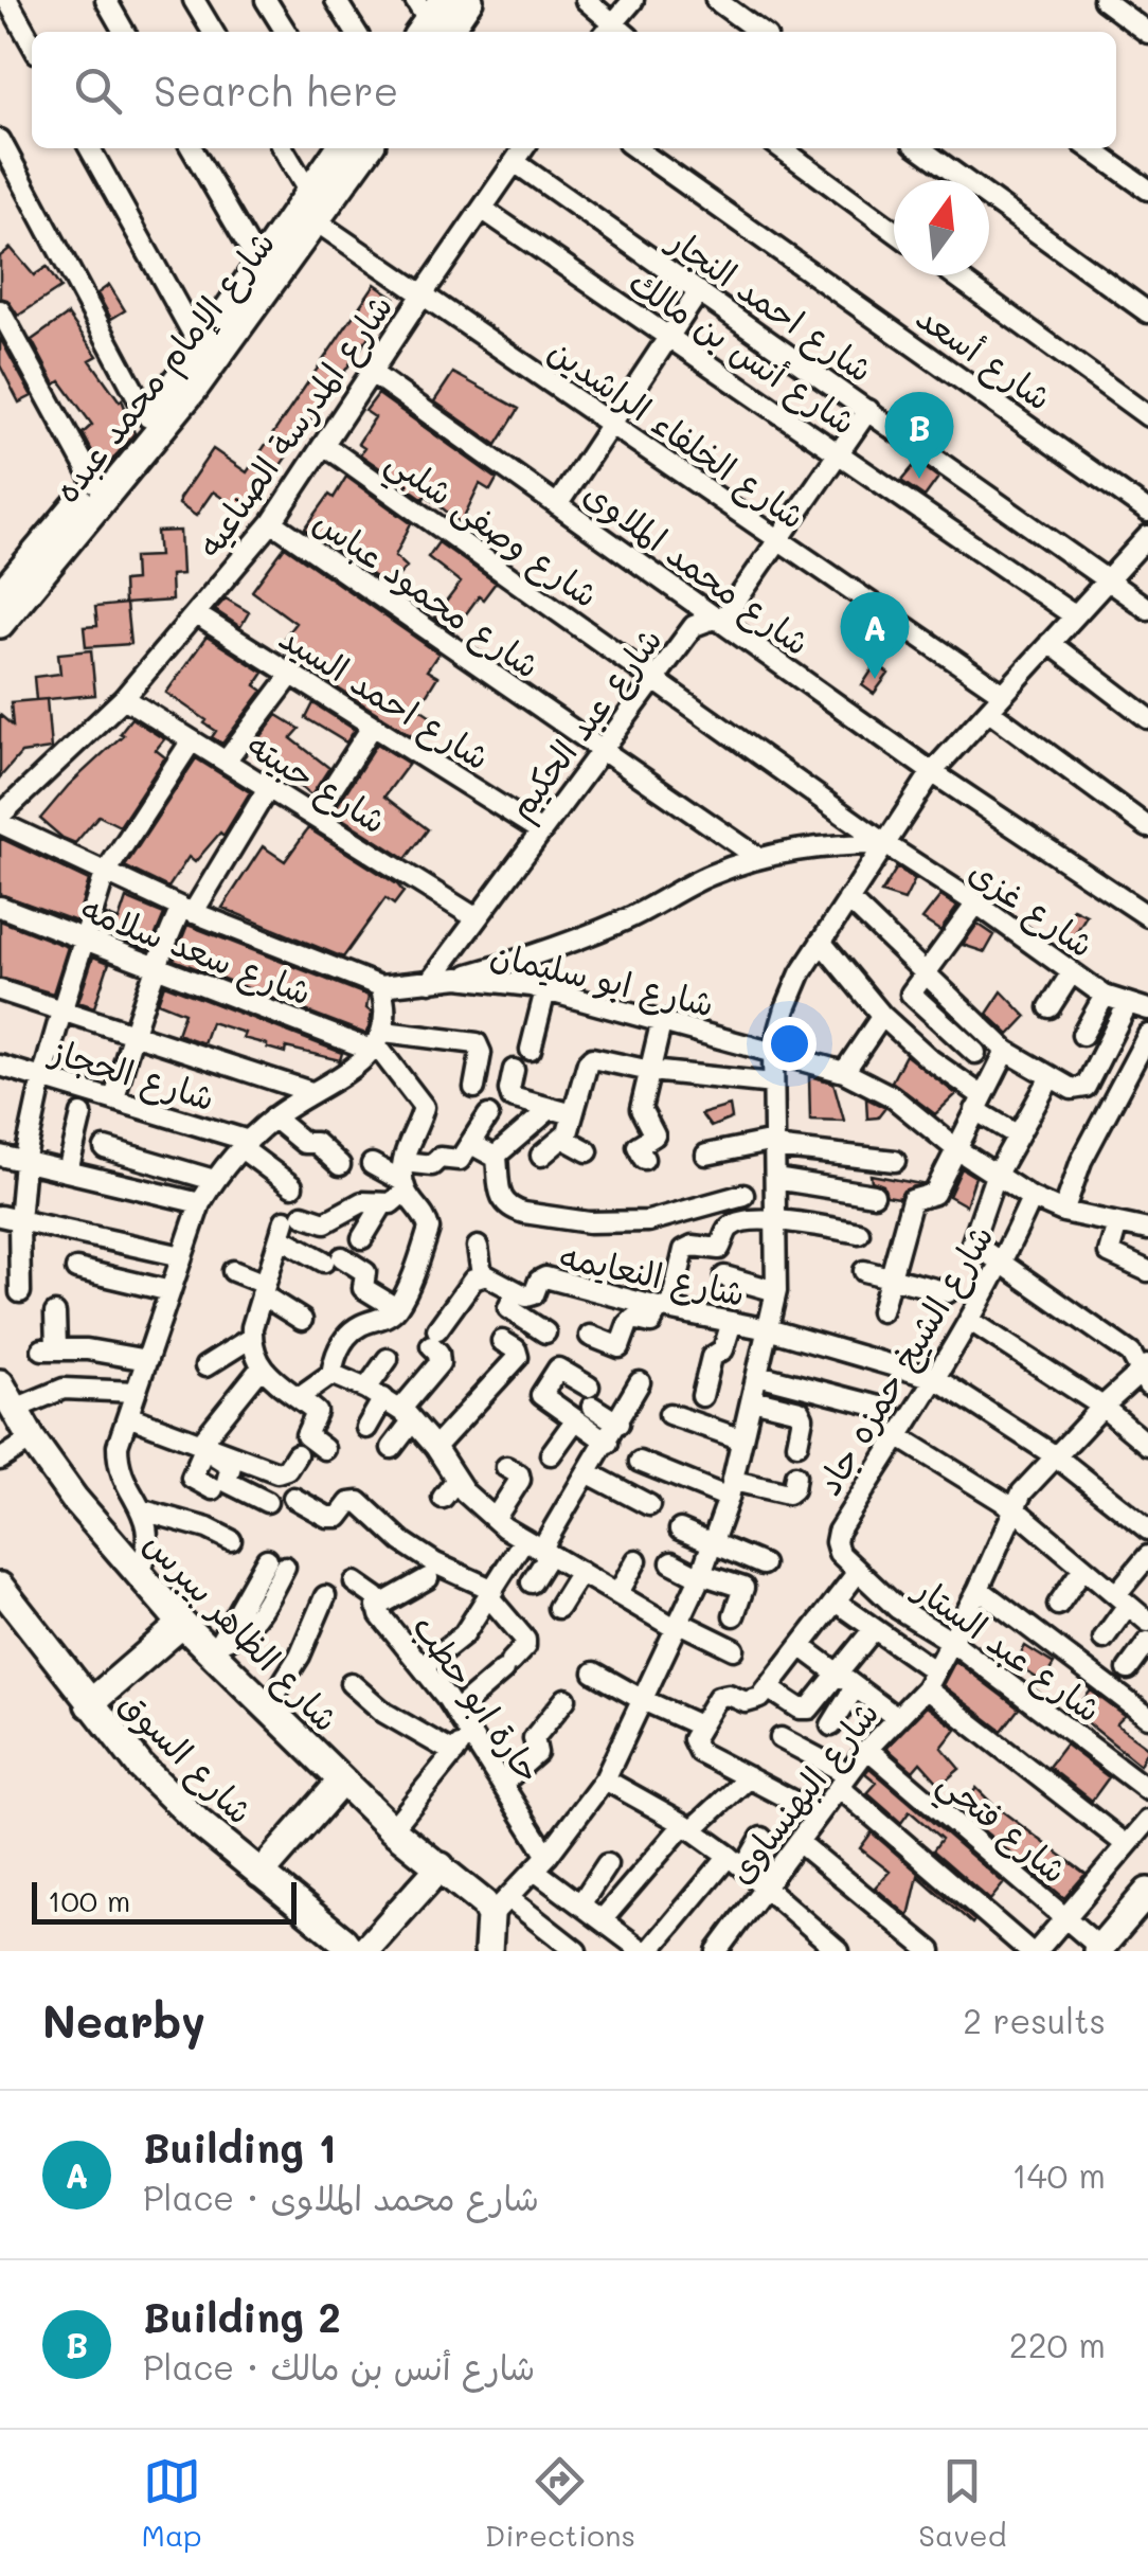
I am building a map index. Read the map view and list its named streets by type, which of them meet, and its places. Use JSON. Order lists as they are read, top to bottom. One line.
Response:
{"streets":{"main road":["شارع الإمام محمد عبده","شارع الظاهر بيبرس","شارع السوق"],"street":["شارع احمد النجار","شارع أنس بن مالك","شارع أسعد","شارع المدرسة الصناعيه","شارع الخلفاء الراشدين","شارع وصفى شلبي","شارع محمد الملاوى","شارع محمود عباس","شارع احمد السيد","شارع عبد الحكيم","شارع حبيته","شارع غزى","شارع سعد سلامه","شارع ابو سليمان","شارع الحجاز","شارع النعايمه","شارع الشيخ حمزه جاد","شارع عبد الستار","حارة ابو حطب","شارع البهنساوى","شارع فتحي"]},"crossings":[["شارع احمد النجار","شارع المدرسة الصناعيه"],["شارع احمد النجار","شارع عبد الحكيم"],["شارع أنس بن مالك","شارع المدرسة الصناعيه"],["شارع أنس بن مالك","شارع عبد الحكيم"],["شارع الإمام محمد عبده","شارع الخلفاء الراشدين"],["شارع المدرسة الصناعيه","شارع الخلفاء الراشدين"],["شارع المدرسة الصناعيه","شارع وصفى شلبي"],["شارع المدرسة الصناعيه","شارع محمد الملاوى"],["شارع المدرسة الصناعيه","شارع محمود عباس"],["شارع المدرسة الصناعيه","شارع احمد السيد"],["شارع المدرسة الصناعيه","شارع حبيته"],["شارع المدرسة الصناعيه","شارع ابو سليمان"],["شارع الخلفاء الراشدين","شارع عبد الحكيم"],["شارع وصفى شلبي","شارع عبد الحكيم"],["شارع وصفى شلبي","شارع غزى"],["شارع محمد الملاوى","شارع عبد الحكيم"],["شارع محمود عباس","شارع عبد الحكيم"],["شارع احمد السيد","شارع عبد الحكيم"],["شارع عبد الحكيم","شارع حبيته"],["شارع عبد الحكيم","شارع ابو سليمان"],["شارع ابو سليمان","شارع الشيخ حمزه جاد"],["شارع النعايمه","شارع الشيخ حمزه جاد"],["شارع النعايمه","شارع البهنساوى"],["شارع الشيخ حمزه جاد","شارع عبد الستار"],["شارع عبد الستار","شارع البهنساوى"],["شارع البهنساوى","شارع فتحي"]],"scale_bar":"100 m","north":"top","page":{"search":"Search here","pins":["B","A"],"scale":"100 m","heading":["Nearby","2 results"],"list":[{"mark":"A","name":"Building 1","note":"Place · شارع محمد الملاوى","value":"140 m"},{"mark":"B","name":"Building 2","note":"Place · شارع أنس بن مالك","value":"220 m"}],"nav":["Map","Directions","Saved"]}}
